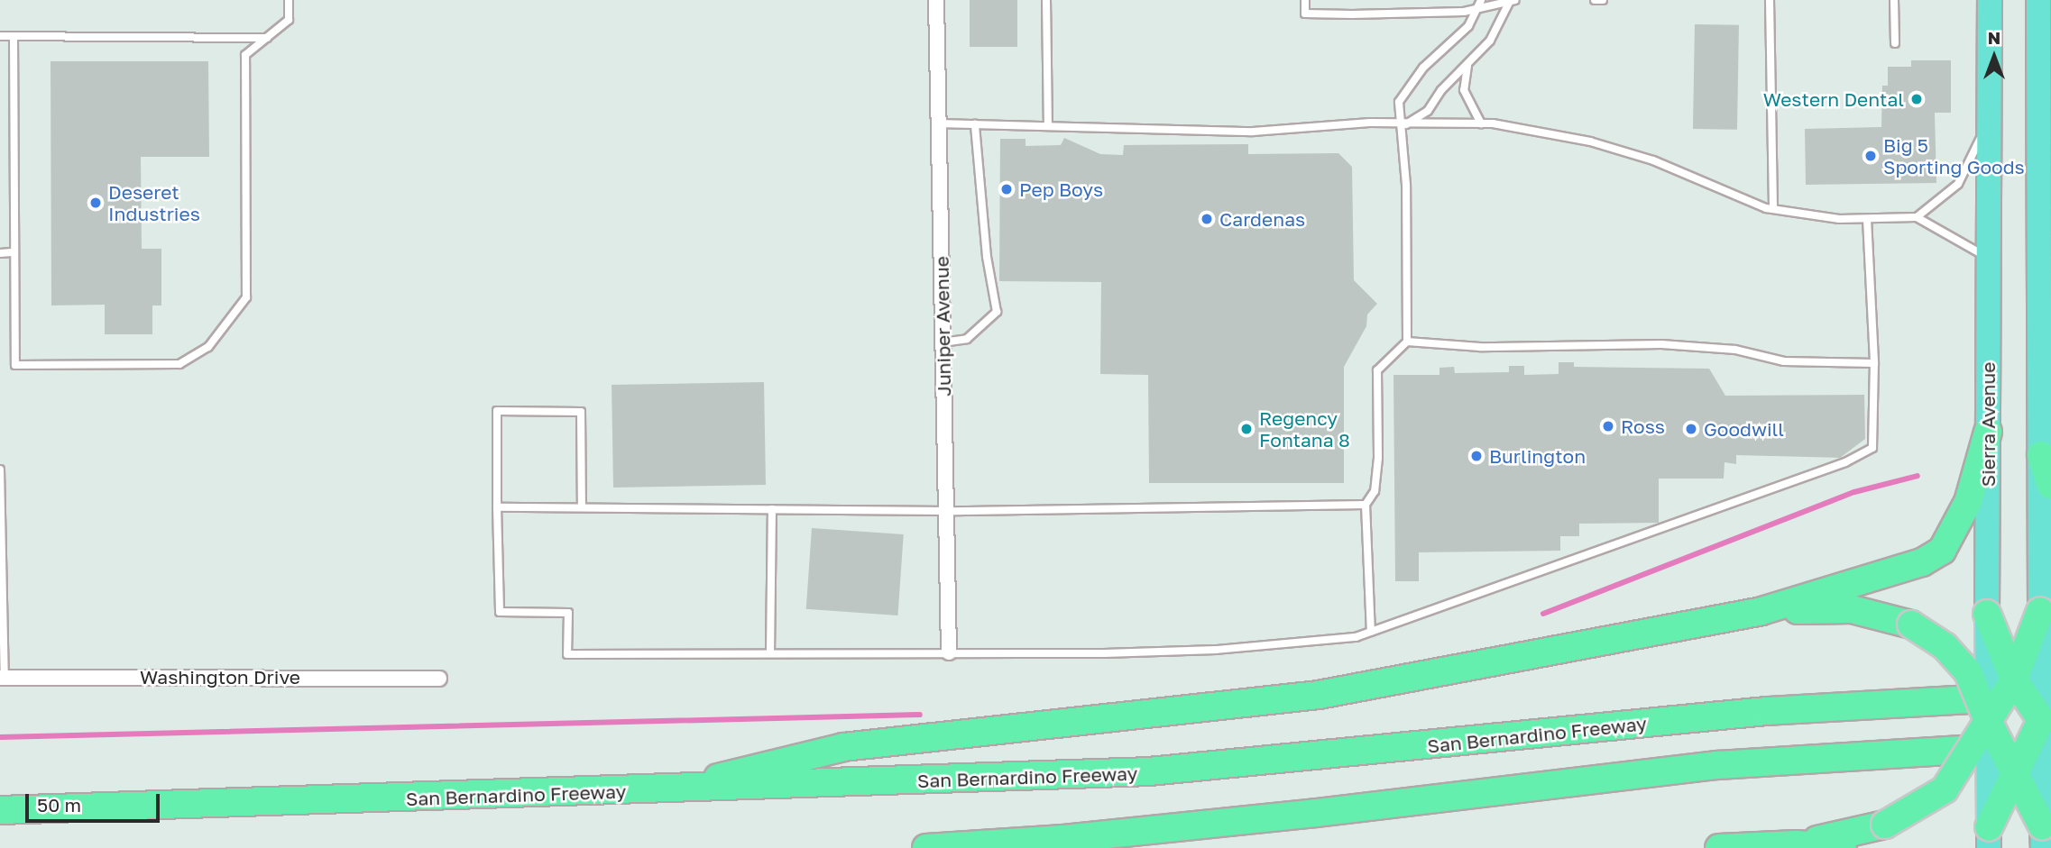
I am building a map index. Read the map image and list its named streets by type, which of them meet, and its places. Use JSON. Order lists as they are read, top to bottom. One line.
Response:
{"streets":{"highway":["San Bernardino Freeway"],"main road":["Sierra Avenue"],"street":["Juniper Avenue","Washington Drive"]},"places":["Western Dental","Big 5 Sporting Goods","Pep Boys","Deseret Industries","Cardenas","Ross","Regency Fontana 8","Goodwill","Burlington"],"scale_bar":"50 m","north":"top"}
